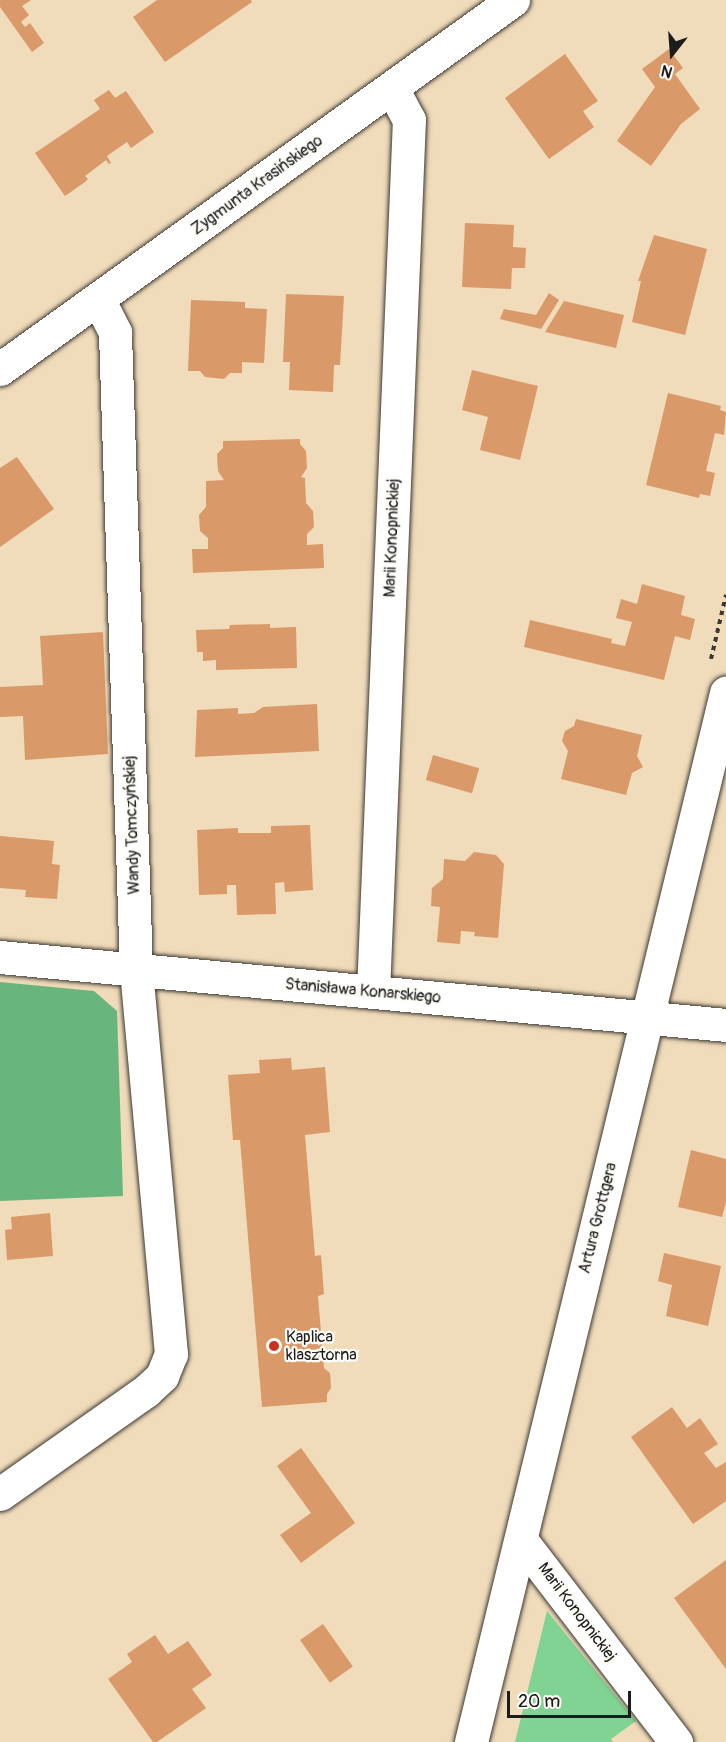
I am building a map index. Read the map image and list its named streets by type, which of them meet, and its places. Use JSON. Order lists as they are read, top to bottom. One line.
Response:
{"streets":{"street":["Zygmunta Krasińskiego","Marii Konopnickiej","Wandy Tomczyńskiej","Stanisława Konarskiego","Artura Grottgera"]},"crossings":[["Zygmunta Krasińskiego","Marii Konopnickiej"],["Zygmunta Krasińskiego","Wandy Tomczyńskiej"],["Marii Konopnickiej","Stanisława Konarskiego"],["Marii Konopnickiej","Artura Grottgera"],["Wandy Tomczyńskiej","Stanisława Konarskiego"],["Stanisława Konarskiego","Artura Grottgera"]],"places":["Kaplica klasztorna"],"scale_bar":"20 m","north":"bottom"}
